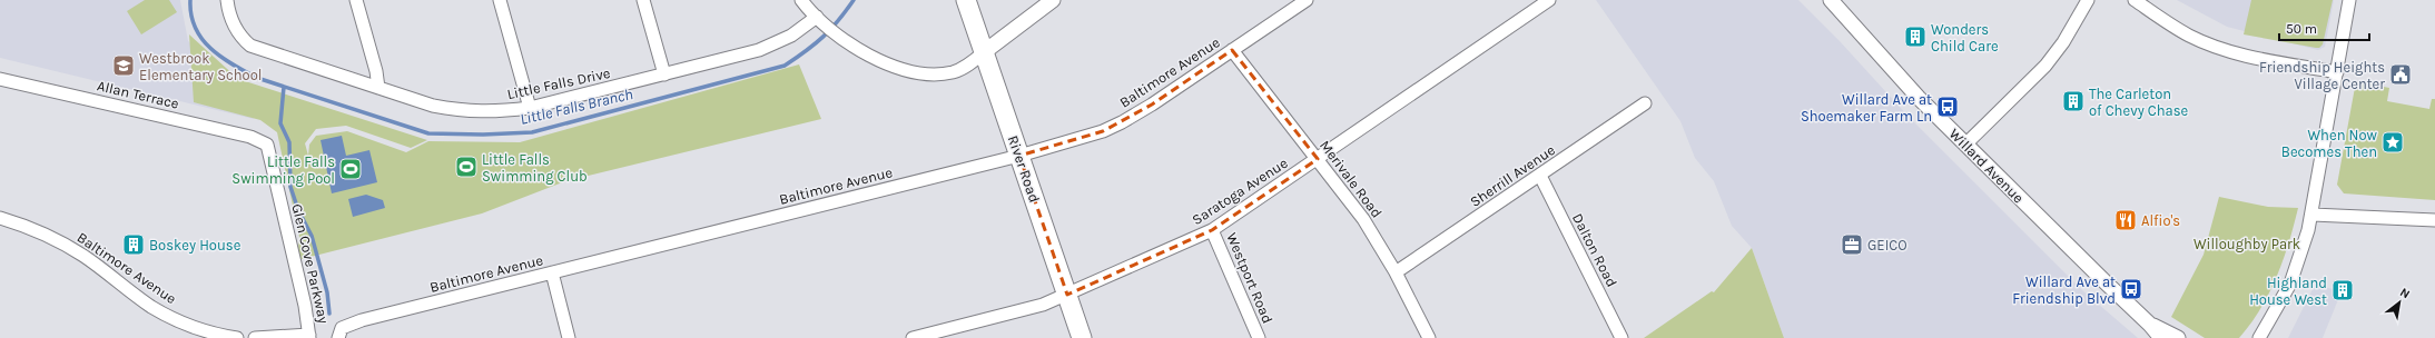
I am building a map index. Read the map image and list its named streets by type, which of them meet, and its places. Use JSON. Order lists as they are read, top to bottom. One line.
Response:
{"streets":{"main road":["River Road"],"street":["Baltimore Avenue","Little Falls Drive","Allan Terrace","Willard Avenue","Sherrill Avenue","Merivale Road","Saratoga Avenue","Dalton Road","Glen Cove Parkway","Westport Road"]},"crossings":[["Baltimore Avenue","River Road"],["Baltimore Avenue","Merivale Road"],["Allan Terrace","Glen Cove Parkway"],["River Road","Saratoga Avenue"],["Sherrill Avenue","Merivale Road"],["Sherrill Avenue","Dalton Road"],["Merivale Road","Saratoga Avenue"],["Saratoga Avenue","Westport Road"]],"water":["Little Falls Branch"],"parks":["Willoughby Park"],"places":{"building":["Wonders Child Care","The Carleton of Chevy Chase","Boskey House","Highland House West"],"school or university":["Westbrook Elementary School"],"public building":["Friendship Heights Village Center"],"bus stop":["Willard Ave at Shoemaker Farm Ln","Willard Ave at Friendship Blvd"],"place":["When Now Becomes Then"],"sports":["Little Falls Swimming Club","Little Falls Swimming Pool"],"restaurant":["Alfio's"],"office":["GEICO"]},"scale_bar":"50 m","north":"top right"}
